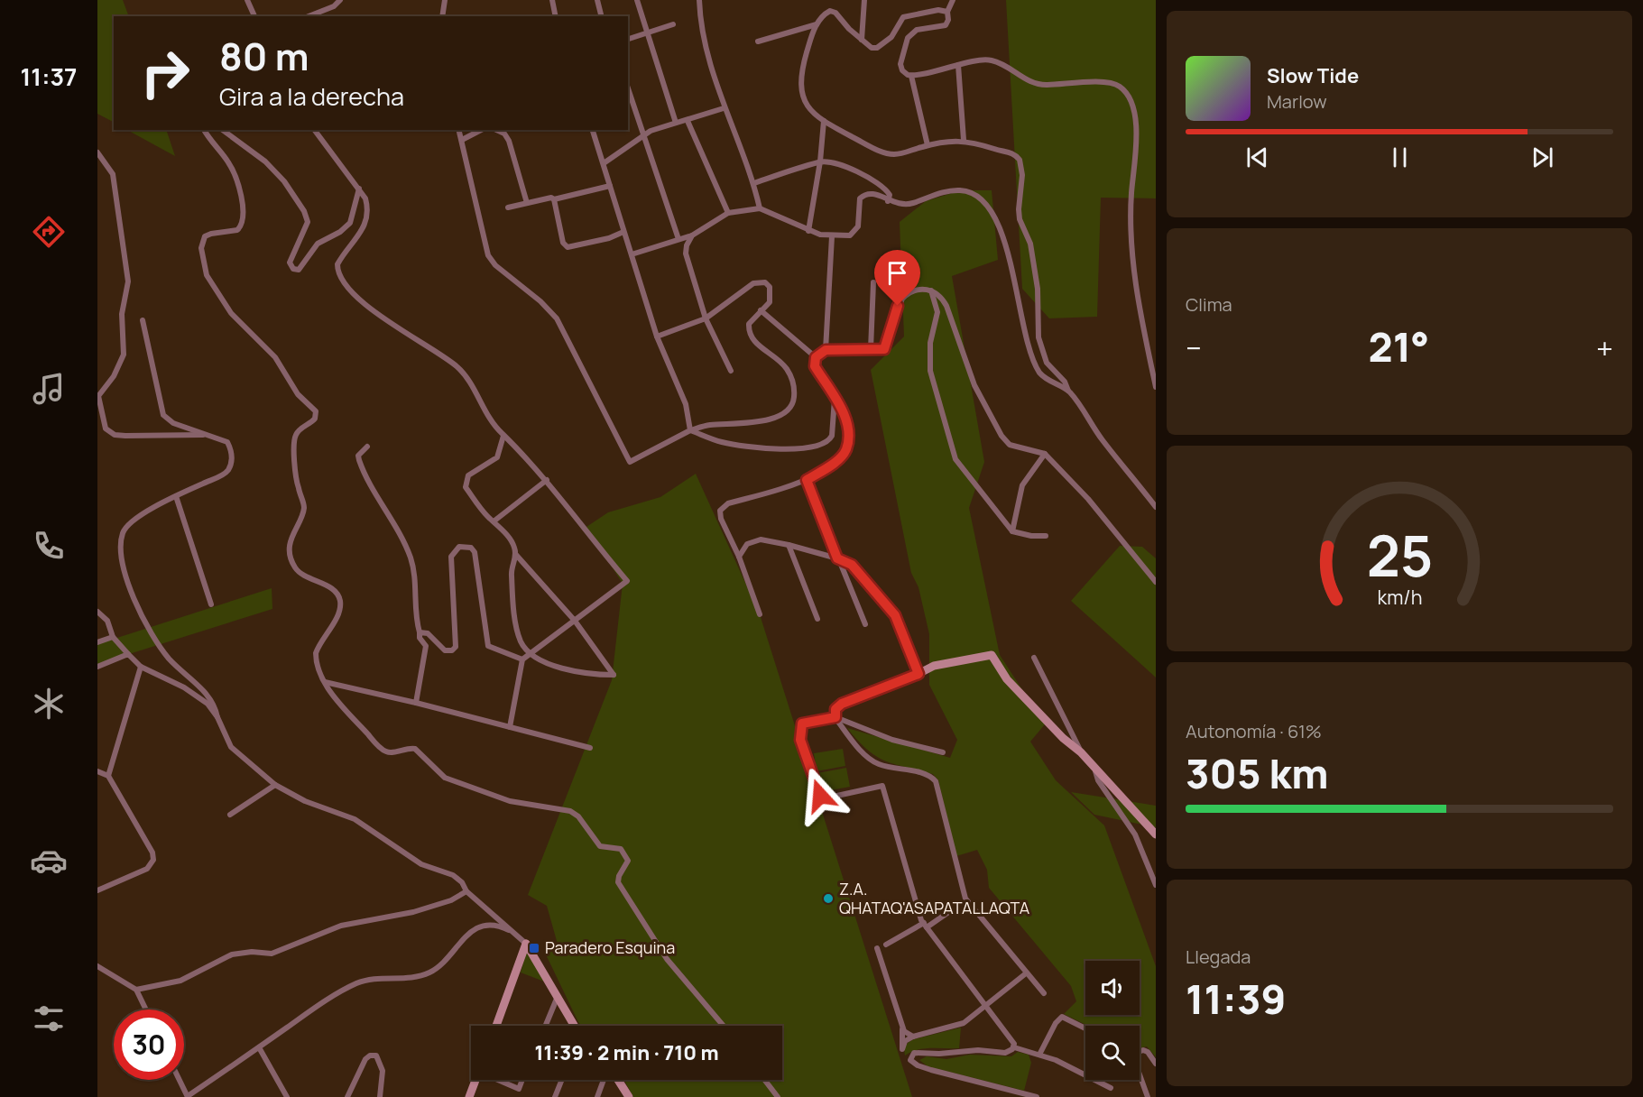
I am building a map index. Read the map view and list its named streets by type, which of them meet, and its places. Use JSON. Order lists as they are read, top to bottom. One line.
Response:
{"places":{"other":["Z.A. QHATAQ'ASAPATALLAQTA"],"transit":["Paradero Esquina"]},"page":{"tabs":"11:37","turn":["80 m","Gira a la derecha"],"song":["Slow Tide","Marlow"],"tile":["Clima",["Autonomía · 61%","305 km"],["Llegada","11:39"]],"heat":["−","21°","+"],"limit":"30","trip":"11:39 · 2 min · 710 m","gauge":["25","km/h"]}}
